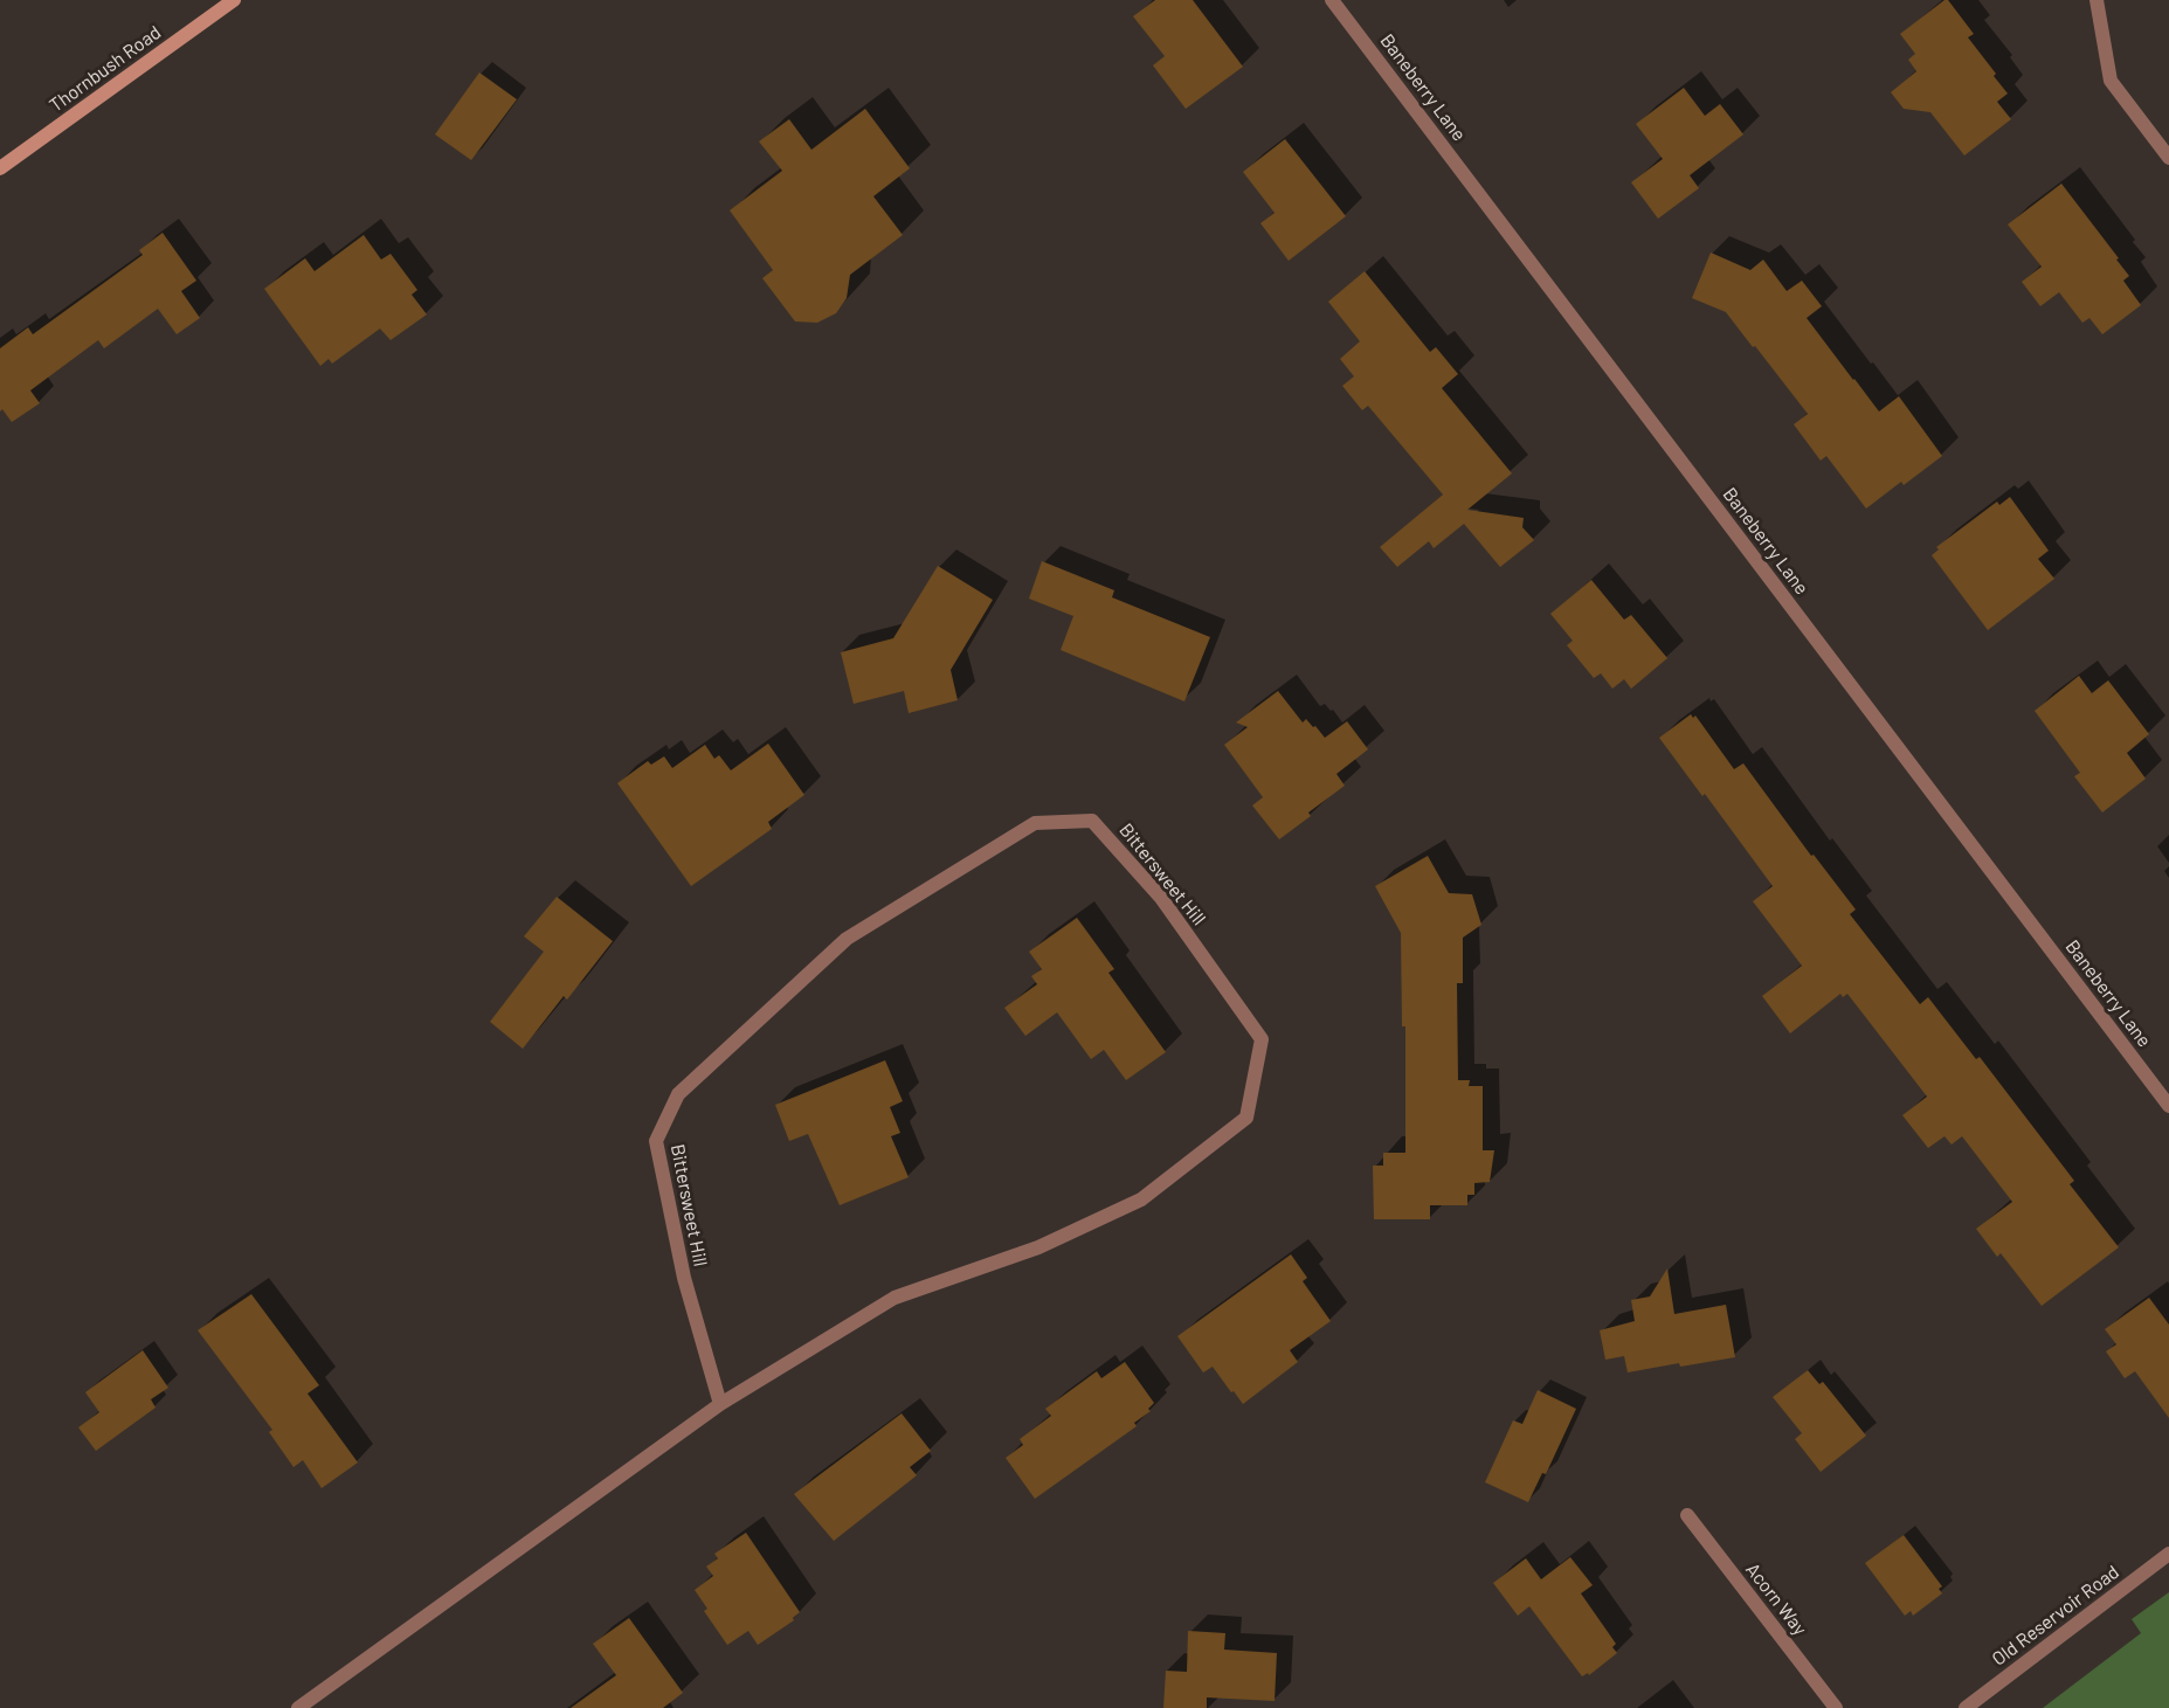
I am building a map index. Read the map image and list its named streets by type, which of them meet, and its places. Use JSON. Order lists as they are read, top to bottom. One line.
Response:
{"streets":{"main road":["Thornbush Road"],"street":["Baneberry Lane","Bittersweet Hill","Acorn Way","Old Reservoir Road"]}}
